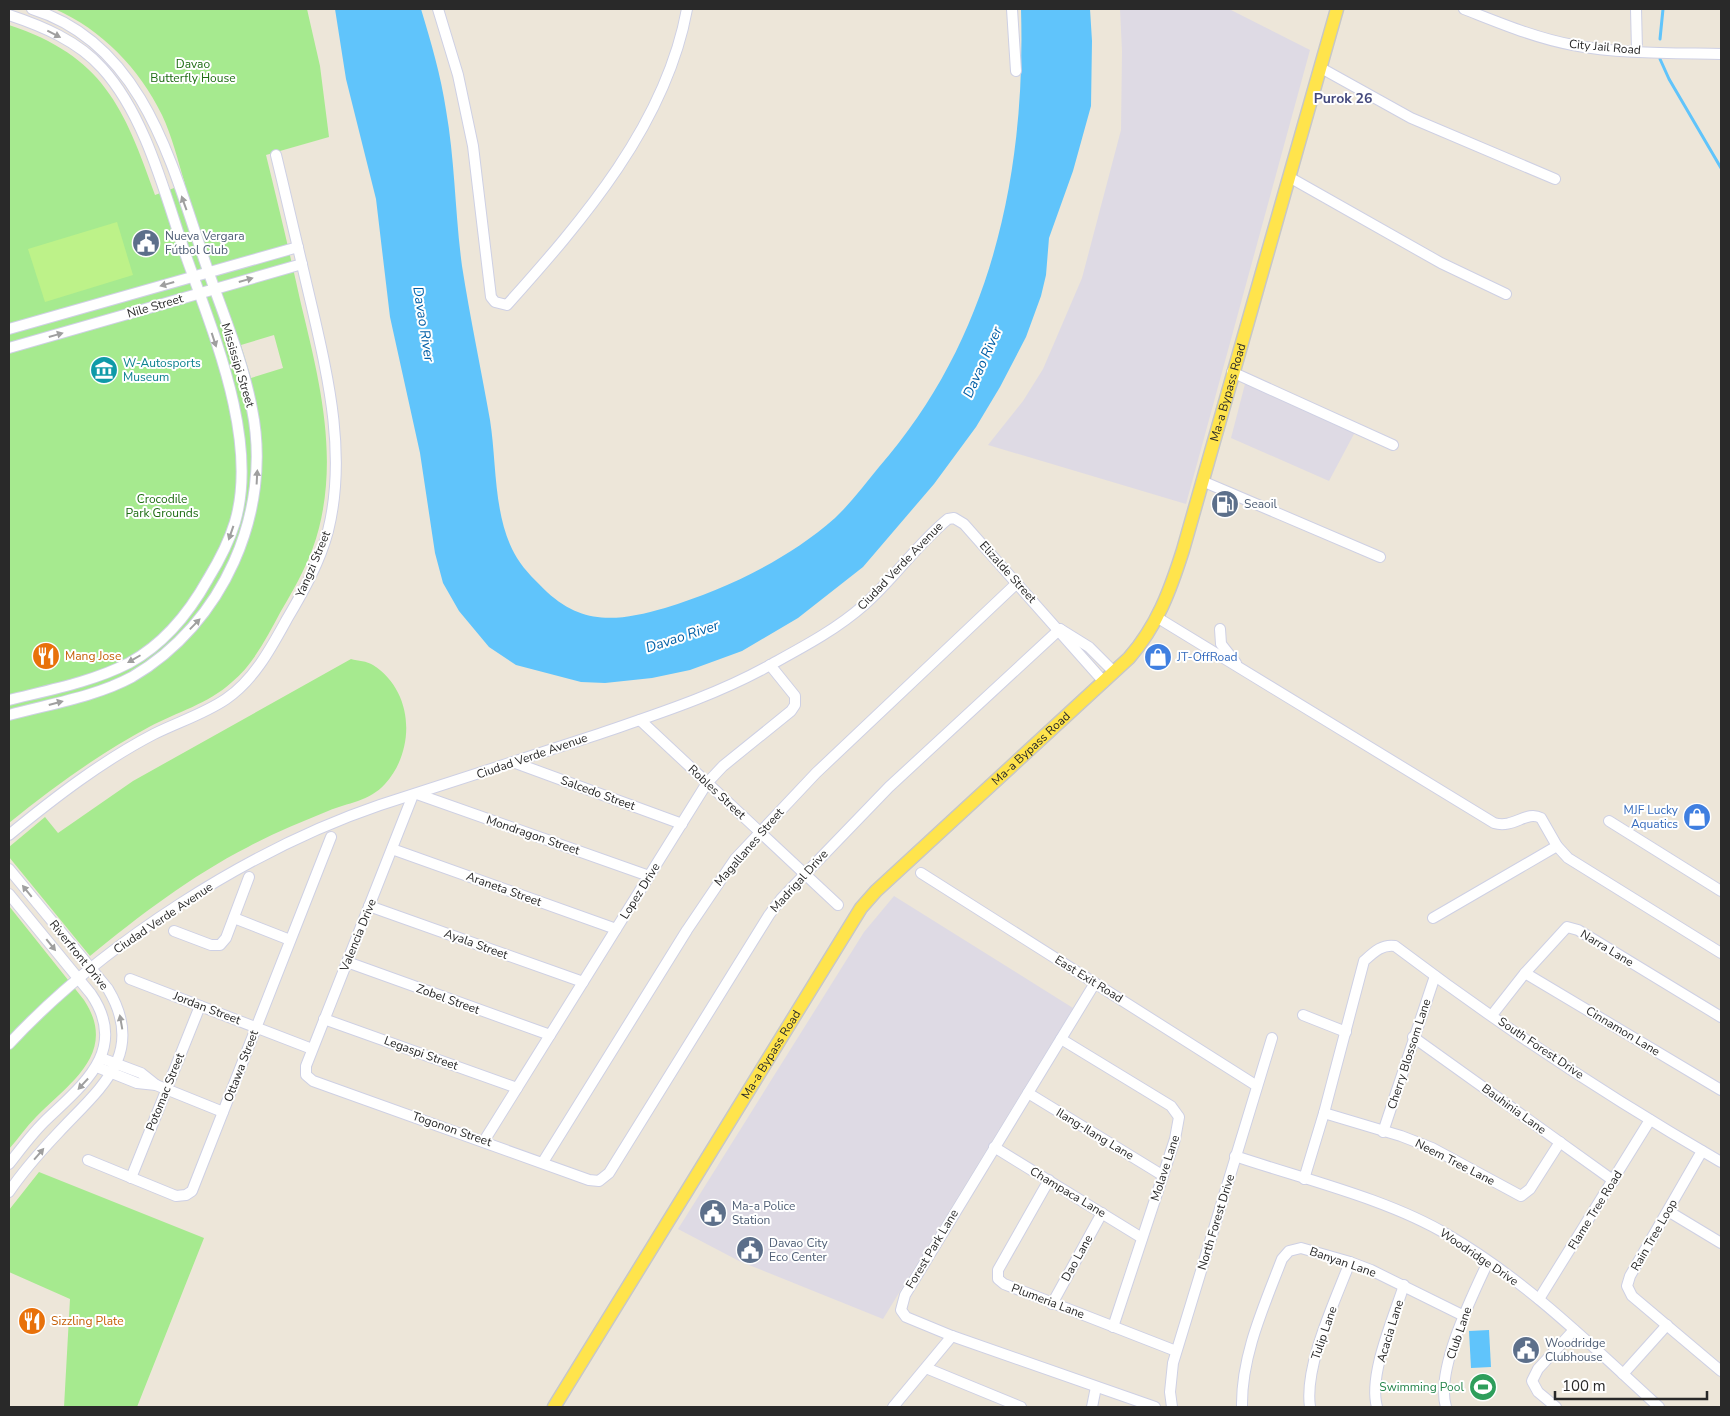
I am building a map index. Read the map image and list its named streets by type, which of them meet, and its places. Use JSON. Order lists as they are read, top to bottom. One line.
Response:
{"streets":{"main road":["Ma-a Bypass Road"],"street":["City Jail Road","Nile Street","Mississipi Street","Yangzi Street","Ciudad Verde Avenue","Elizalde Street","Robles Street","Salcedo Street","Mondragon Street","Magallanes Street","Madrigal Drive","Araneta Street","Lopez Drive","Valencia Drive","Ayala Street","Narra Lane","Riverfront Drive","East Exit Road","Zobel Street","Jordan Street","Cinnamon Lane","South Forest Drive","Legaspi Street","Cherry Blossom Lane","Ottawa Street","Potomac Street","Bauhinia Lane","Togonon Street","Ilang-Ilang Lane","Neem Tree Lane","Molave Lane","Champaca Lane","Flame Tree Road","North Forest Drive","Rain Tree Loop","Forest Park Lane","Woodridge Drive","Dao Lane","Banyan Lane","Plumeria Lane","Acacia Lane","Tulip Lane","Club Lane"]},"crossings":[["Nile Street","Mississipi Street"],["Nile Street","Yangzi Street"],["Ma-a Bypass Road","Elizalde Street"],["Ciudad Verde Avenue","Elizalde Street"],["Ciudad Verde Avenue","Robles Street"],["Ciudad Verde Avenue","Salcedo Street"],["Ciudad Verde Avenue","Mondragon Street"],["Ciudad Verde Avenue","Lopez Drive"],["Ciudad Verde Avenue","Valencia Drive"],["Ciudad Verde Avenue","Riverfront Drive"],["Elizalde Street","Magallanes Street"],["Elizalde Street","Madrigal Drive"],["Robles Street","Magallanes Street"],["Robles Street","Madrigal Drive"],["Robles Street","Lopez Drive"],["Salcedo Street","Lopez Drive"],["Mondragon Street","Lopez Drive"],["Mondragon Street","Valencia Drive"],["Magallanes Street","Togonon Street"],["Madrigal Drive","Togonon Street"],["Araneta Street","Lopez Drive"],["Araneta Street","Valencia Drive"],["Lopez Drive","Ayala Street"],["Lopez Drive","Zobel Street"],["Lopez Drive","Legaspi Street"],["Lopez Drive","Togonon Street"],["Valencia Drive","Ayala Street"],["Valencia Drive","Zobel Street"],["Valencia Drive","Jordan Street"],["Valencia Drive","Legaspi Street"],["Valencia Drive","Togonon Street"],["Narra Lane","Cinnamon Lane"],["Narra Lane","South Forest Drive"],["East Exit Road","North Forest Drive"],["East Exit Road","Forest Park Lane"],["Jordan Street","Ottawa Street"],["Jordan Street","Potomac Street"],["South Forest Drive","Cherry Blossom Lane"],["South Forest Drive","Flame Tree Road"],["South Forest Drive","Rain Tree Loop"],["Cherry Blossom Lane","Bauhinia Lane"],["Cherry Blossom Lane","Neem Tree Lane"],["Ottawa Street","Potomac Street"],["Bauhinia Lane","Neem Tree Lane"],["Bauhinia Lane","Flame Tree Road"],["Ilang-Ilang Lane","Molave Lane"],["Ilang-Ilang Lane","Forest Park Lane"],["Molave Lane","Champaca Lane"],["Molave Lane","Forest Park Lane"],["Molave Lane","Plumeria Lane"],["Champaca Lane","Forest Park Lane"],["Champaca Lane","Dao Lane"],["Champaca Lane","Plumeria Lane"],["Flame Tree Road","Woodridge Drive"],["North Forest Drive","Woodridge Drive"],["North Forest Drive","Plumeria Lane"],["Woodridge Drive","Club Lane"],["Dao Lane","Plumeria Lane"],["Banyan Lane","Acacia Lane"],["Banyan Lane","Tulip Lane"],["Banyan Lane","Club Lane"]],"districts":["Purok 26"],"water":["Davao River"],"parks":["Davao Butterfly House","Crocodile Park Grounds"],"places":{"public building":["Nueva Vergara Fútbol Club","Ma-a Police Station","Davao City Eco Center","Woodridge Clubhouse"],"museum":["W-Autosports Museum"],"fuel station":["Seaoil"],"restaurant":["Mang Jose","Sizzling Plate"],"shop":["JT-OffRoad","MJF Lucky Aquatics"],"sports":["Swimming Pool"]},"scale_bar":"100 m"}
